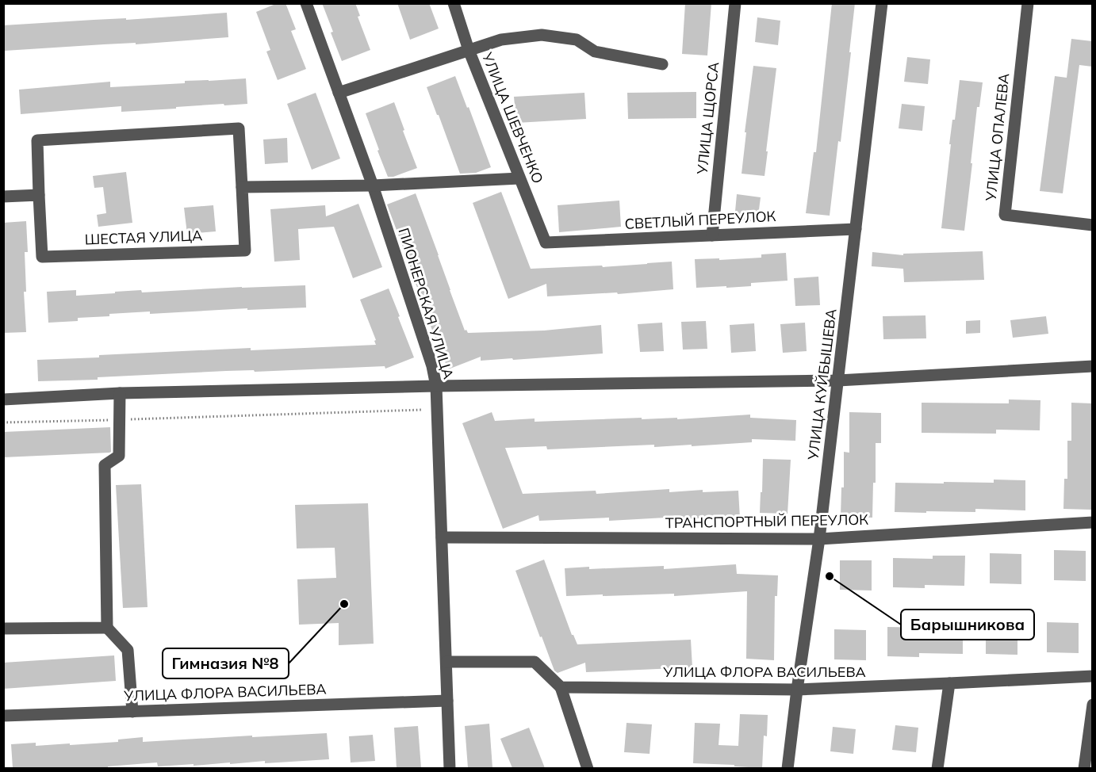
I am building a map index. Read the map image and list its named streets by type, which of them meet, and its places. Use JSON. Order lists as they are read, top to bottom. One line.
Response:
{"streets":{"street":["УЛИЦА ШЕВЧЕНКО","УЛИЦА ЩОРСА","УЛИЦА ОПАЛЕВА","СВЕТЛЫЙ ПЕРЕУЛОК","ШЕСТАЯ УЛИЦА","ПИОНЕРСКАЯ УЛИЦА","УЛИЦА КУЙБЫШЕВА","ТРАНСПОРТНЫЙ ПЕРЕУЛОК","УЛИЦА ФЛОРА ВАСИЛЬЕВА"]},"crossings":[["УЛИЦА ШЕВЧЕНКО","СВЕТЛЫЙ ПЕРЕУЛОК"],["УЛИЦА ЩОРСА","СВЕТЛЫЙ ПЕРЕУЛОК"],["СВЕТЛЫЙ ПЕРЕУЛОК","УЛИЦА КУЙБЫШЕВА"],["ПИОНЕРСКАЯ УЛИЦА","ТРАНСПОРТНЫЙ ПЕРЕУЛОК"],["ПИОНЕРСКАЯ УЛИЦА","УЛИЦА ФЛОРА ВАСИЛЬЕВА"],["УЛИЦА КУЙБЫШЕВА","ТРАНСПОРТНЫЙ ПЕРЕУЛОК"],["УЛИЦА КУЙБЫШЕВА","УЛИЦА ФЛОРА ВАСИЛЬЕВА"]],"places":["Барышникова","Гимназия №8"]}
